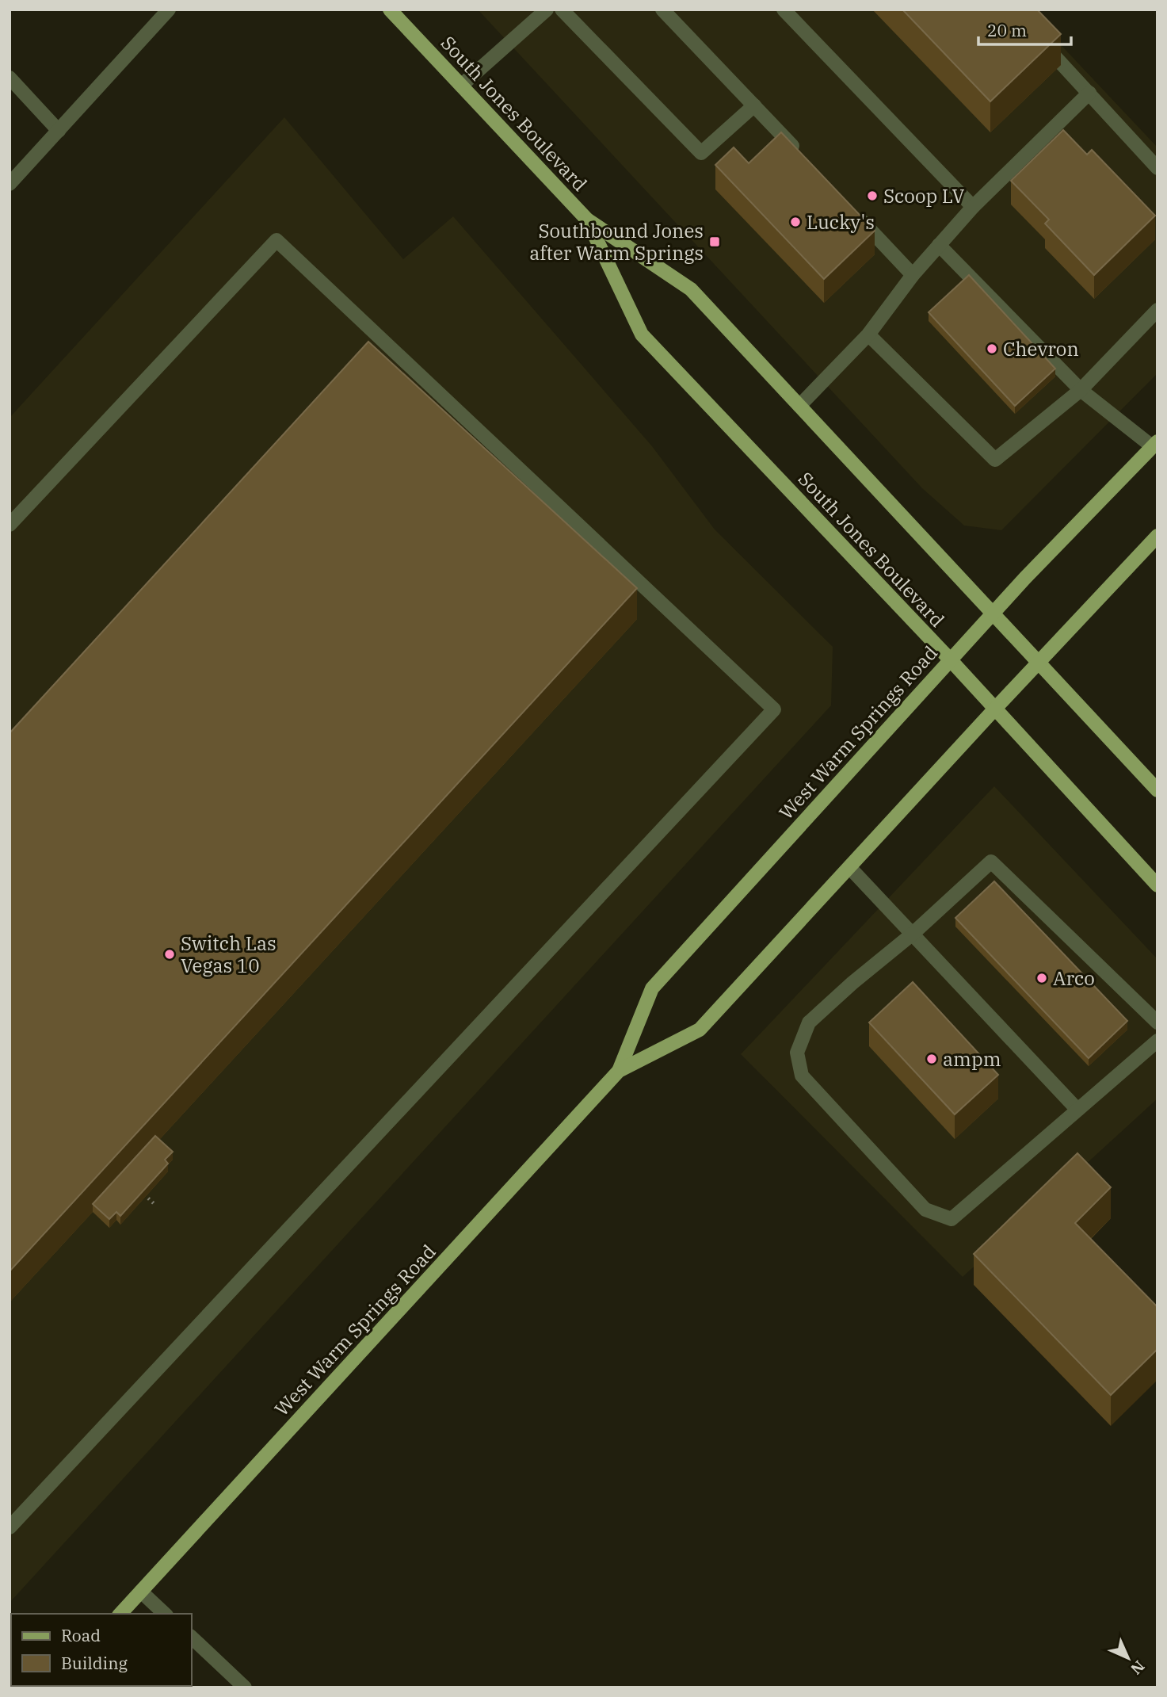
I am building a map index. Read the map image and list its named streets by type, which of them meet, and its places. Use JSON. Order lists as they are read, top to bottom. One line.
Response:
{"streets":{"main road":["South Jones Boulevard","West Warm Springs Road"]},"crossings":[["South Jones Boulevard","West Warm Springs Road"]],"places":{"other":["Scoop LV","Lucky's","Chevron","Switch Las Vegas 10","Arco","ampm"],"transit":["Southbound Jones after Warm Springs"]},"legend":["Road","Building"],"scale_bar":"20 m","north":"bottom right"}
